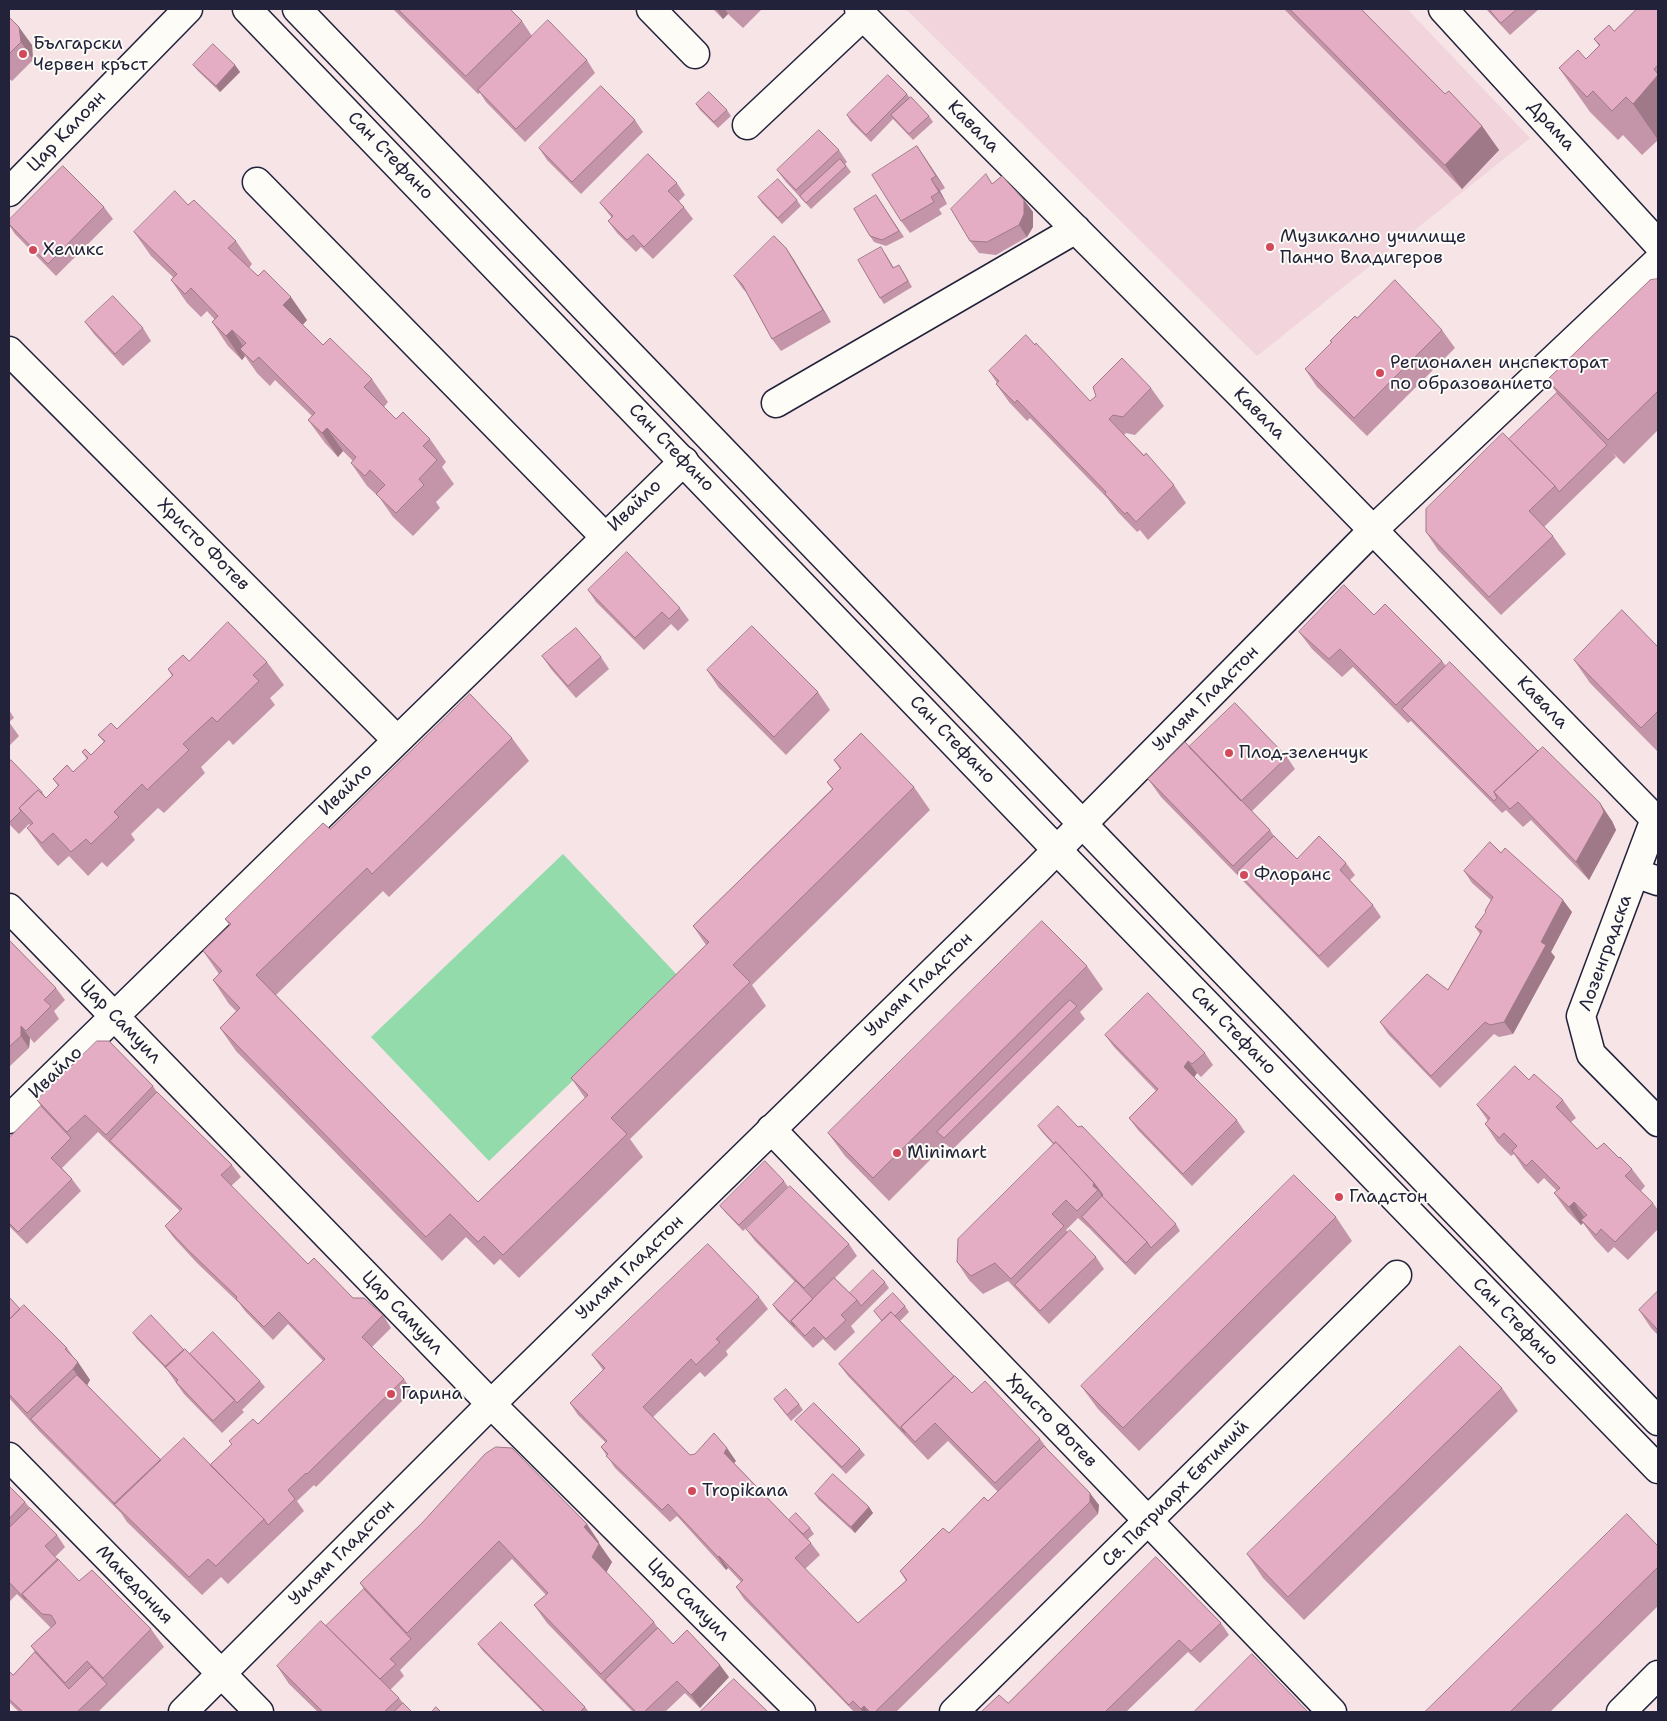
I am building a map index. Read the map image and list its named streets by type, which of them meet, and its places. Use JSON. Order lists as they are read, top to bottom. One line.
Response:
{"streets":{"street":["Драма","Кавала","Цар Калоян","Сан Стефано","Ивайло","Христо Фотев","Уилям Гладстон","Лозенградска","Цар Самуил","Св. Патриарх Евтимий","Македония"]},"crossings":[["Кавала","Уилям Гладстон"],["Кавала","Лозенградска"],["Сан Стефано","Ивайло"],["Сан Стефано","Уилям Гладстон"],["Ивайло","Христо Фотев"],["Ивайло","Цар Самуил"],["Христо Фотев","Уилям Гладстон"],["Христо Фотев","Св. Патриарх Евтимий"],["Уилям Гладстон","Цар Самуил"],["Уилям Гладстон","Македония"]],"places":["Български Червен кръст","Музикално училище Панчо Владигеров","Хеликс","Регионален инспекторат по образованието","Плод-зеленчук","Флоранс","Minimart","Гладстон","Гарина","Tropikana"]}
